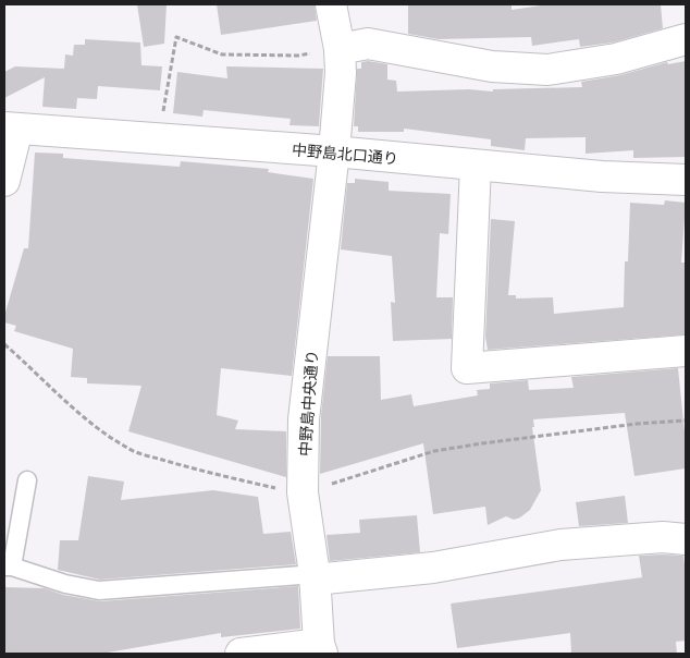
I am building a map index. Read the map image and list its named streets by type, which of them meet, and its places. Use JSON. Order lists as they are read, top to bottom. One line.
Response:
{"streets":{"street":["中野島北口通り","中野島中央通り"]},"crossings":[["中野島北口通り","中野島中央通り"]]}
